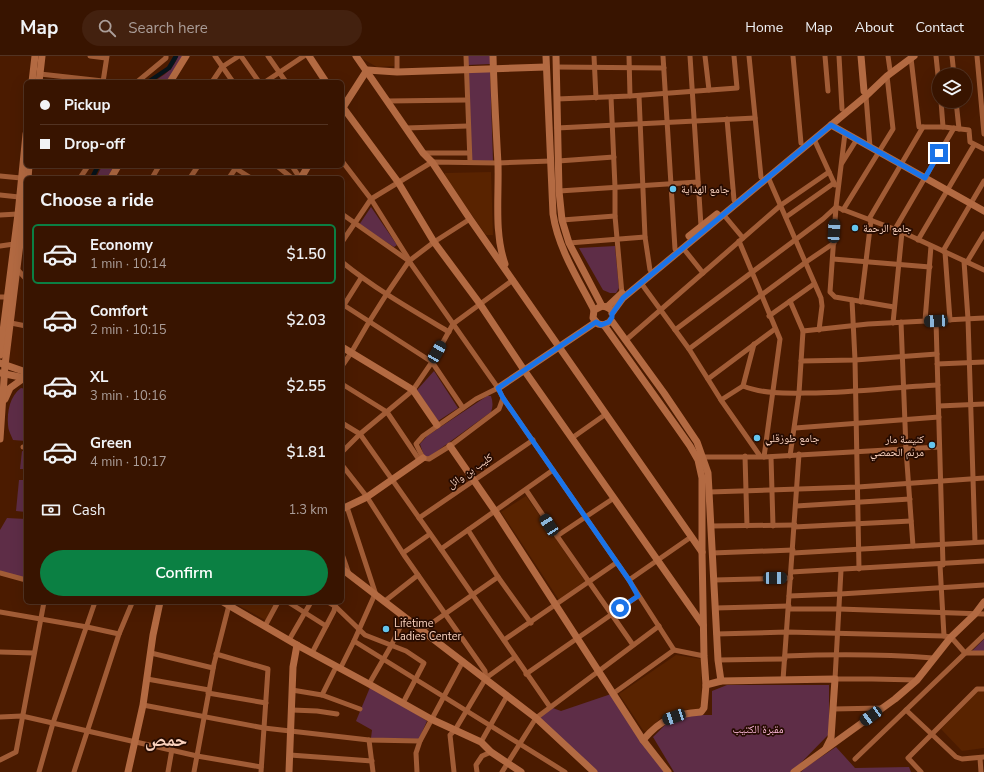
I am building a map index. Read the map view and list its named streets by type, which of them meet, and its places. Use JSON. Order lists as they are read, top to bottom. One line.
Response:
{"streets":{"street":["كليب بن وائل"]},"districts":["حمص"],"parks":["مقبرة الكتيب"],"places":["جامع الهداية","جامع الرحمة","جامع طوزقلي","كنيسة مار مرنم الحمصي","Lifetime Ladies Center"],"page":{"header":"Map","search":"Search here","nav":["Home","Map","About","Contact"],"banner":["Pickup","Drop-off"],"heading":"Choose a ride","list":[{"name":"Economy","note":"1 min · 10:14","value":"$1.50"},{"name":"Comfort","note":"2 min · 10:15","value":"$2.03"},{"name":"XL","note":"3 min · 10:16","value":"$2.55"},{"name":"Green","note":"4 min · 10:17","value":"$1.81"}],"pay":["Cash","1.3 km"],"buttons":"Confirm"}}
